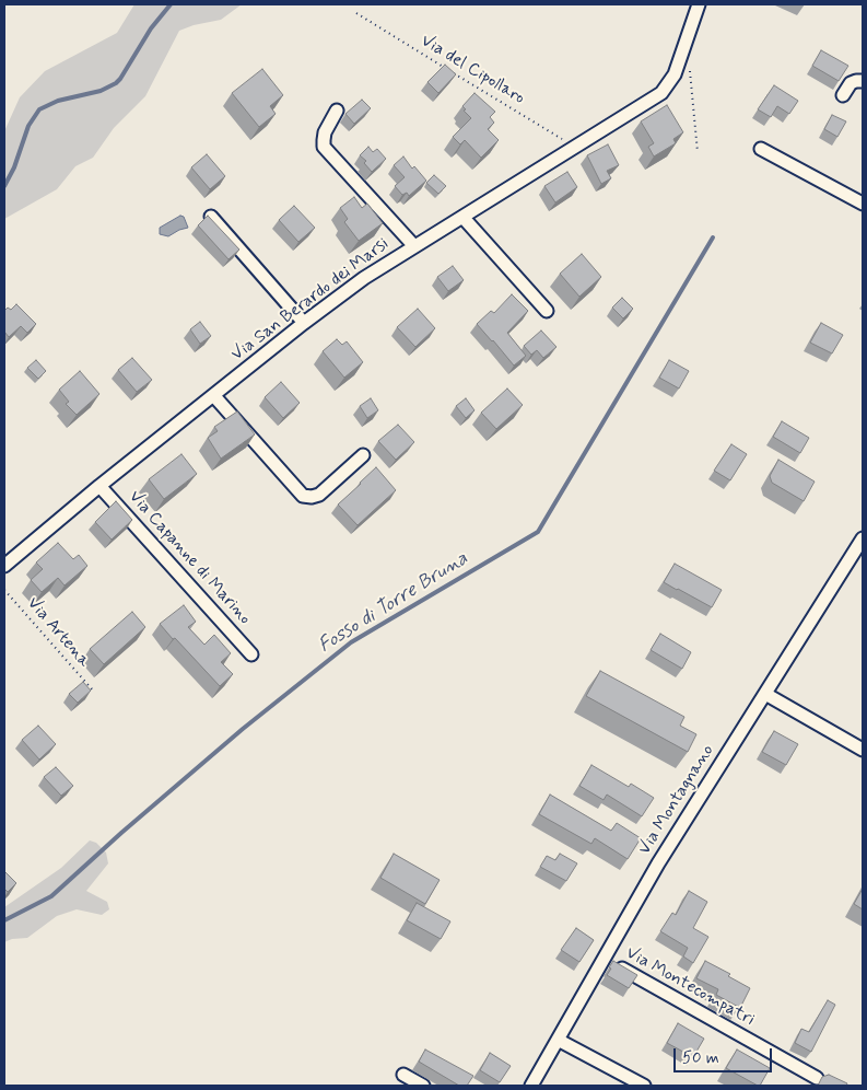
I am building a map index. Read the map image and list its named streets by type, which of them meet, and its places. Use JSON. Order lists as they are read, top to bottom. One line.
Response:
{"streets":{"street":["Via San Berardo dei Marsi","Via Capanne di Marino","Via Montagnano","Via Montecompatri"],"path":["Via del Cipollaro","Via Artena"]},"crossings":[["Via del Cipollaro","Via San Berardo dei Marsi"],["Via San Berardo dei Marsi","Via Capanne di Marino"],["Via Montagnano","Via Montecompatri"]],"water":["Fosso di Torre Bruna"],"scale_bar":"50 m"}
